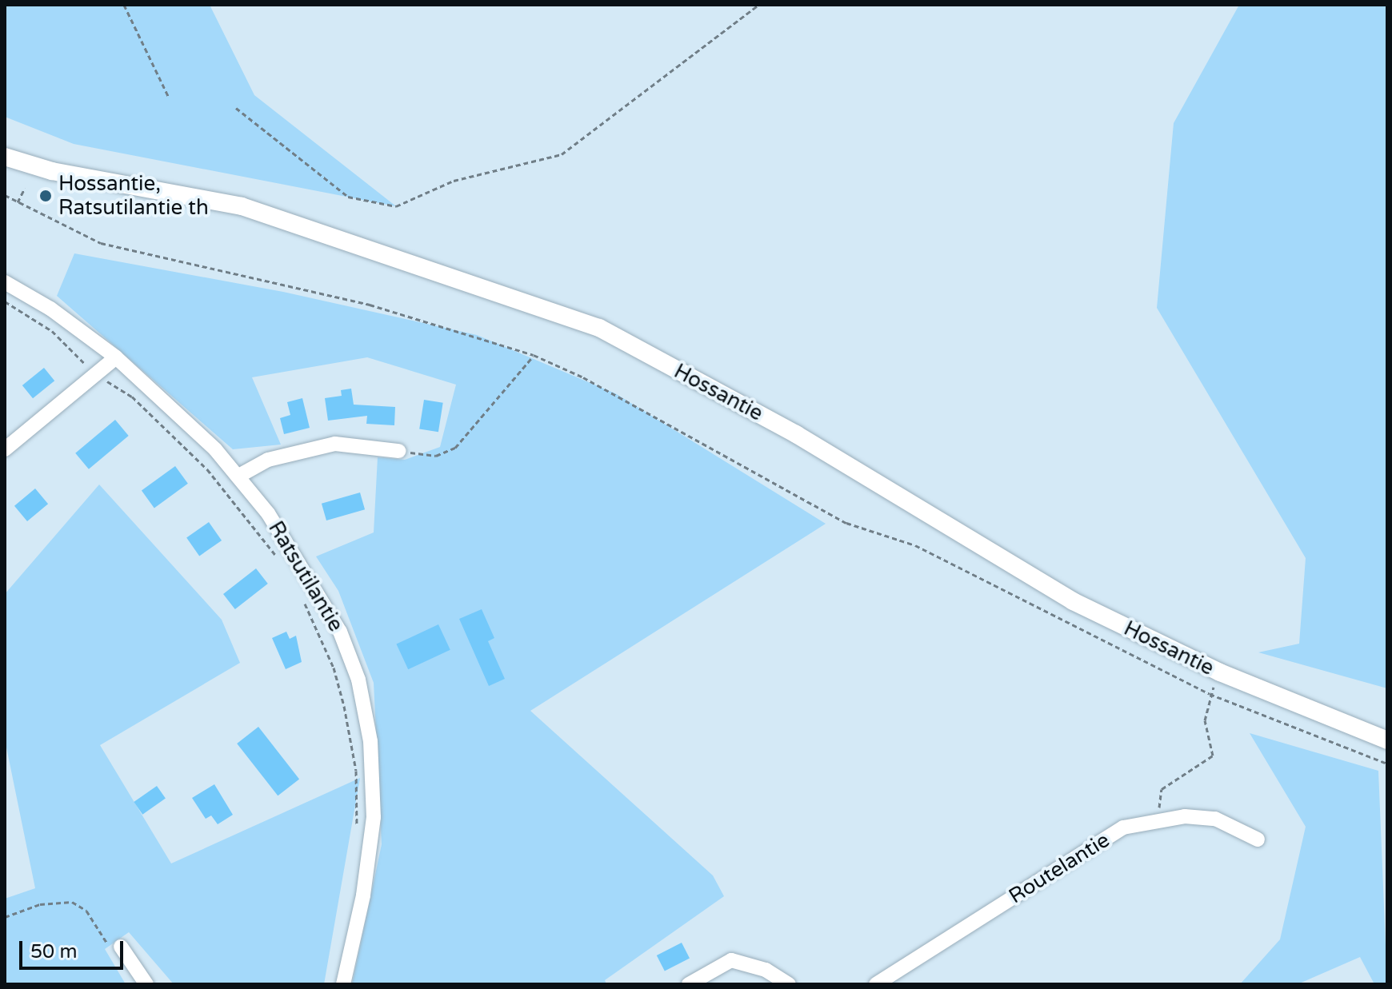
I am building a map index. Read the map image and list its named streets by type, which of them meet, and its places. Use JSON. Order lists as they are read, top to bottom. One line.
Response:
{"streets":{"main road":["Hossantie"],"street":["Ratsutilantie","Routelantie"]},"places":["Hossantie, Ratsutilantie th"],"scale_bar":"50 m"}
